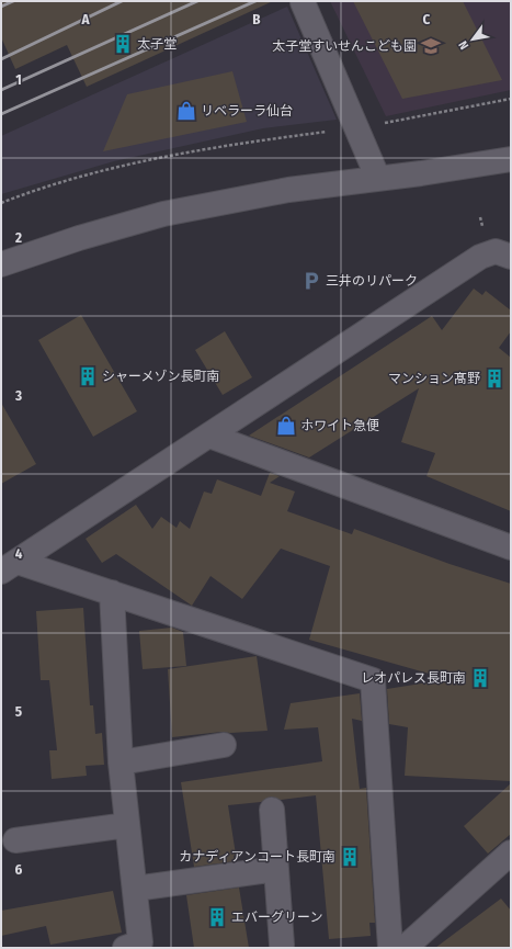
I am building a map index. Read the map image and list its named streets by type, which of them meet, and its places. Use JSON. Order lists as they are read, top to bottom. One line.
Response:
{"places":{"building":["太子堂","シャーメゾン長町南","マンション髙野","レオパレス長町南","カナディアンコート長町南","エバーグリーン"],"school or university":["太子堂すいせんこども園"],"shop":["リベラーラ仙台","ホワイト急便"],"parking":["三井のリパーク"]},"north":"bottom left","grid":{"columns":["A","B","C"],"rows":["1","2","3","4","5","6"]}}
